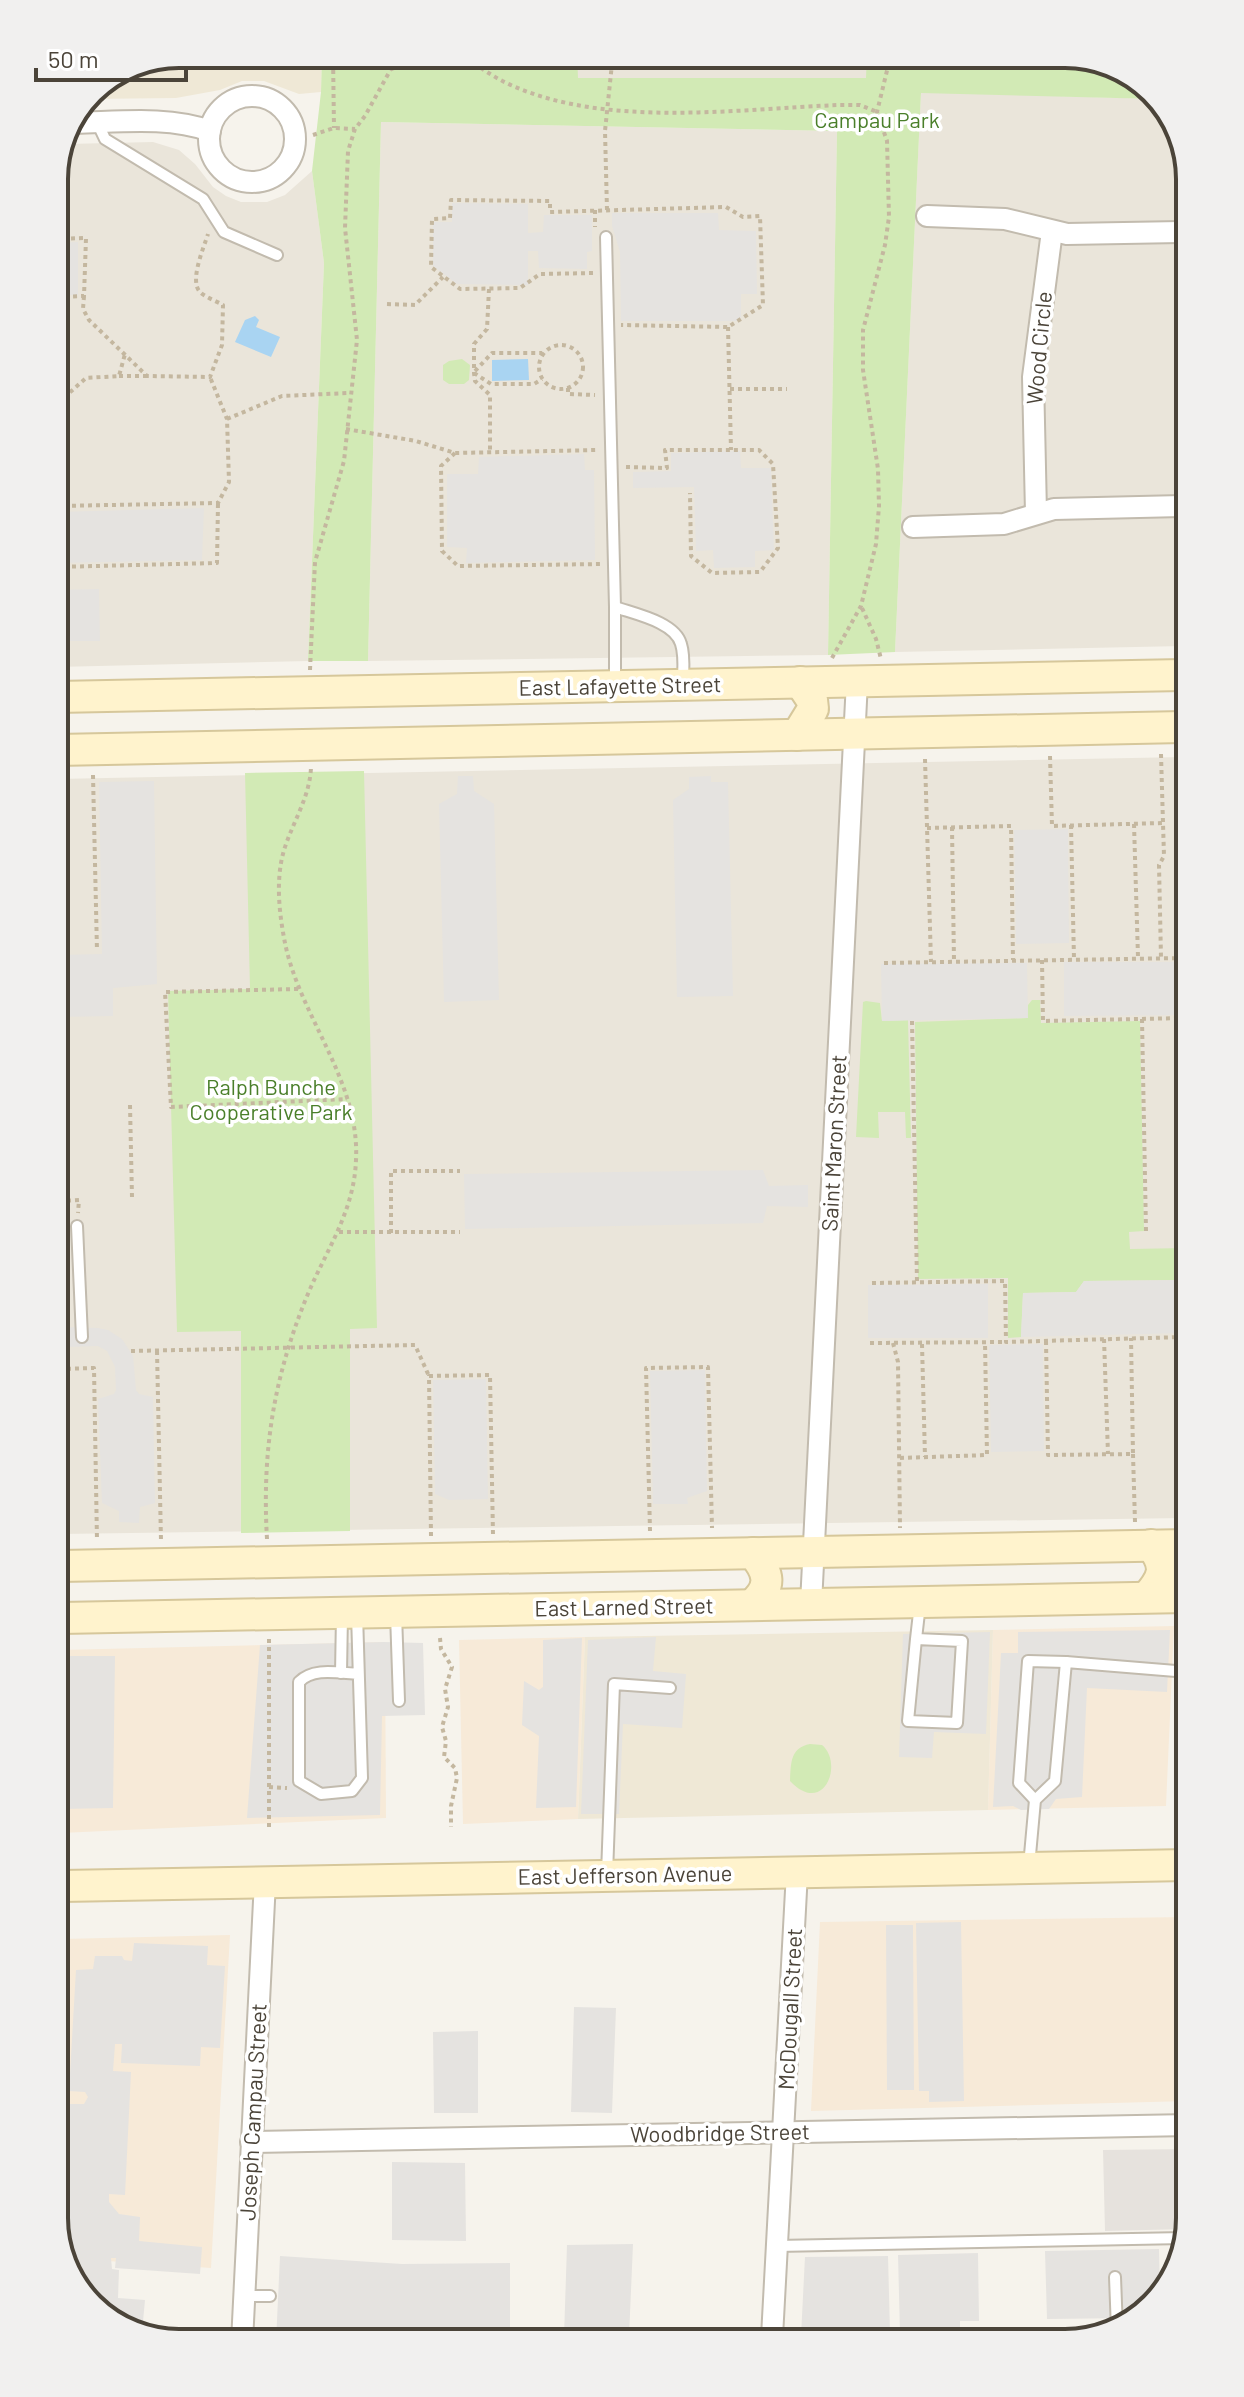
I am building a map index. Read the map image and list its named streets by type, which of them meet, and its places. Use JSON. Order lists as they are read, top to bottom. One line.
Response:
{"streets":{"street":["Wood Circle","East Lafayette Street","Saint Maron Street","East Larned Street","East Jefferson Avenue","McDougall Street","Joseph Campau Street","Woodbridge Street"]},"crossings":[["East Lafayette Street","Saint Maron Street"],["Saint Maron Street","East Larned Street"],["East Jefferson Avenue","McDougall Street"],["East Jefferson Avenue","Joseph Campau Street"],["McDougall Street","Woodbridge Street"],["Joseph Campau Street","Woodbridge Street"]],"parks":["Campau Park","Ralph Bunche Cooperative Park"],"scale_bar":"50 m"}
